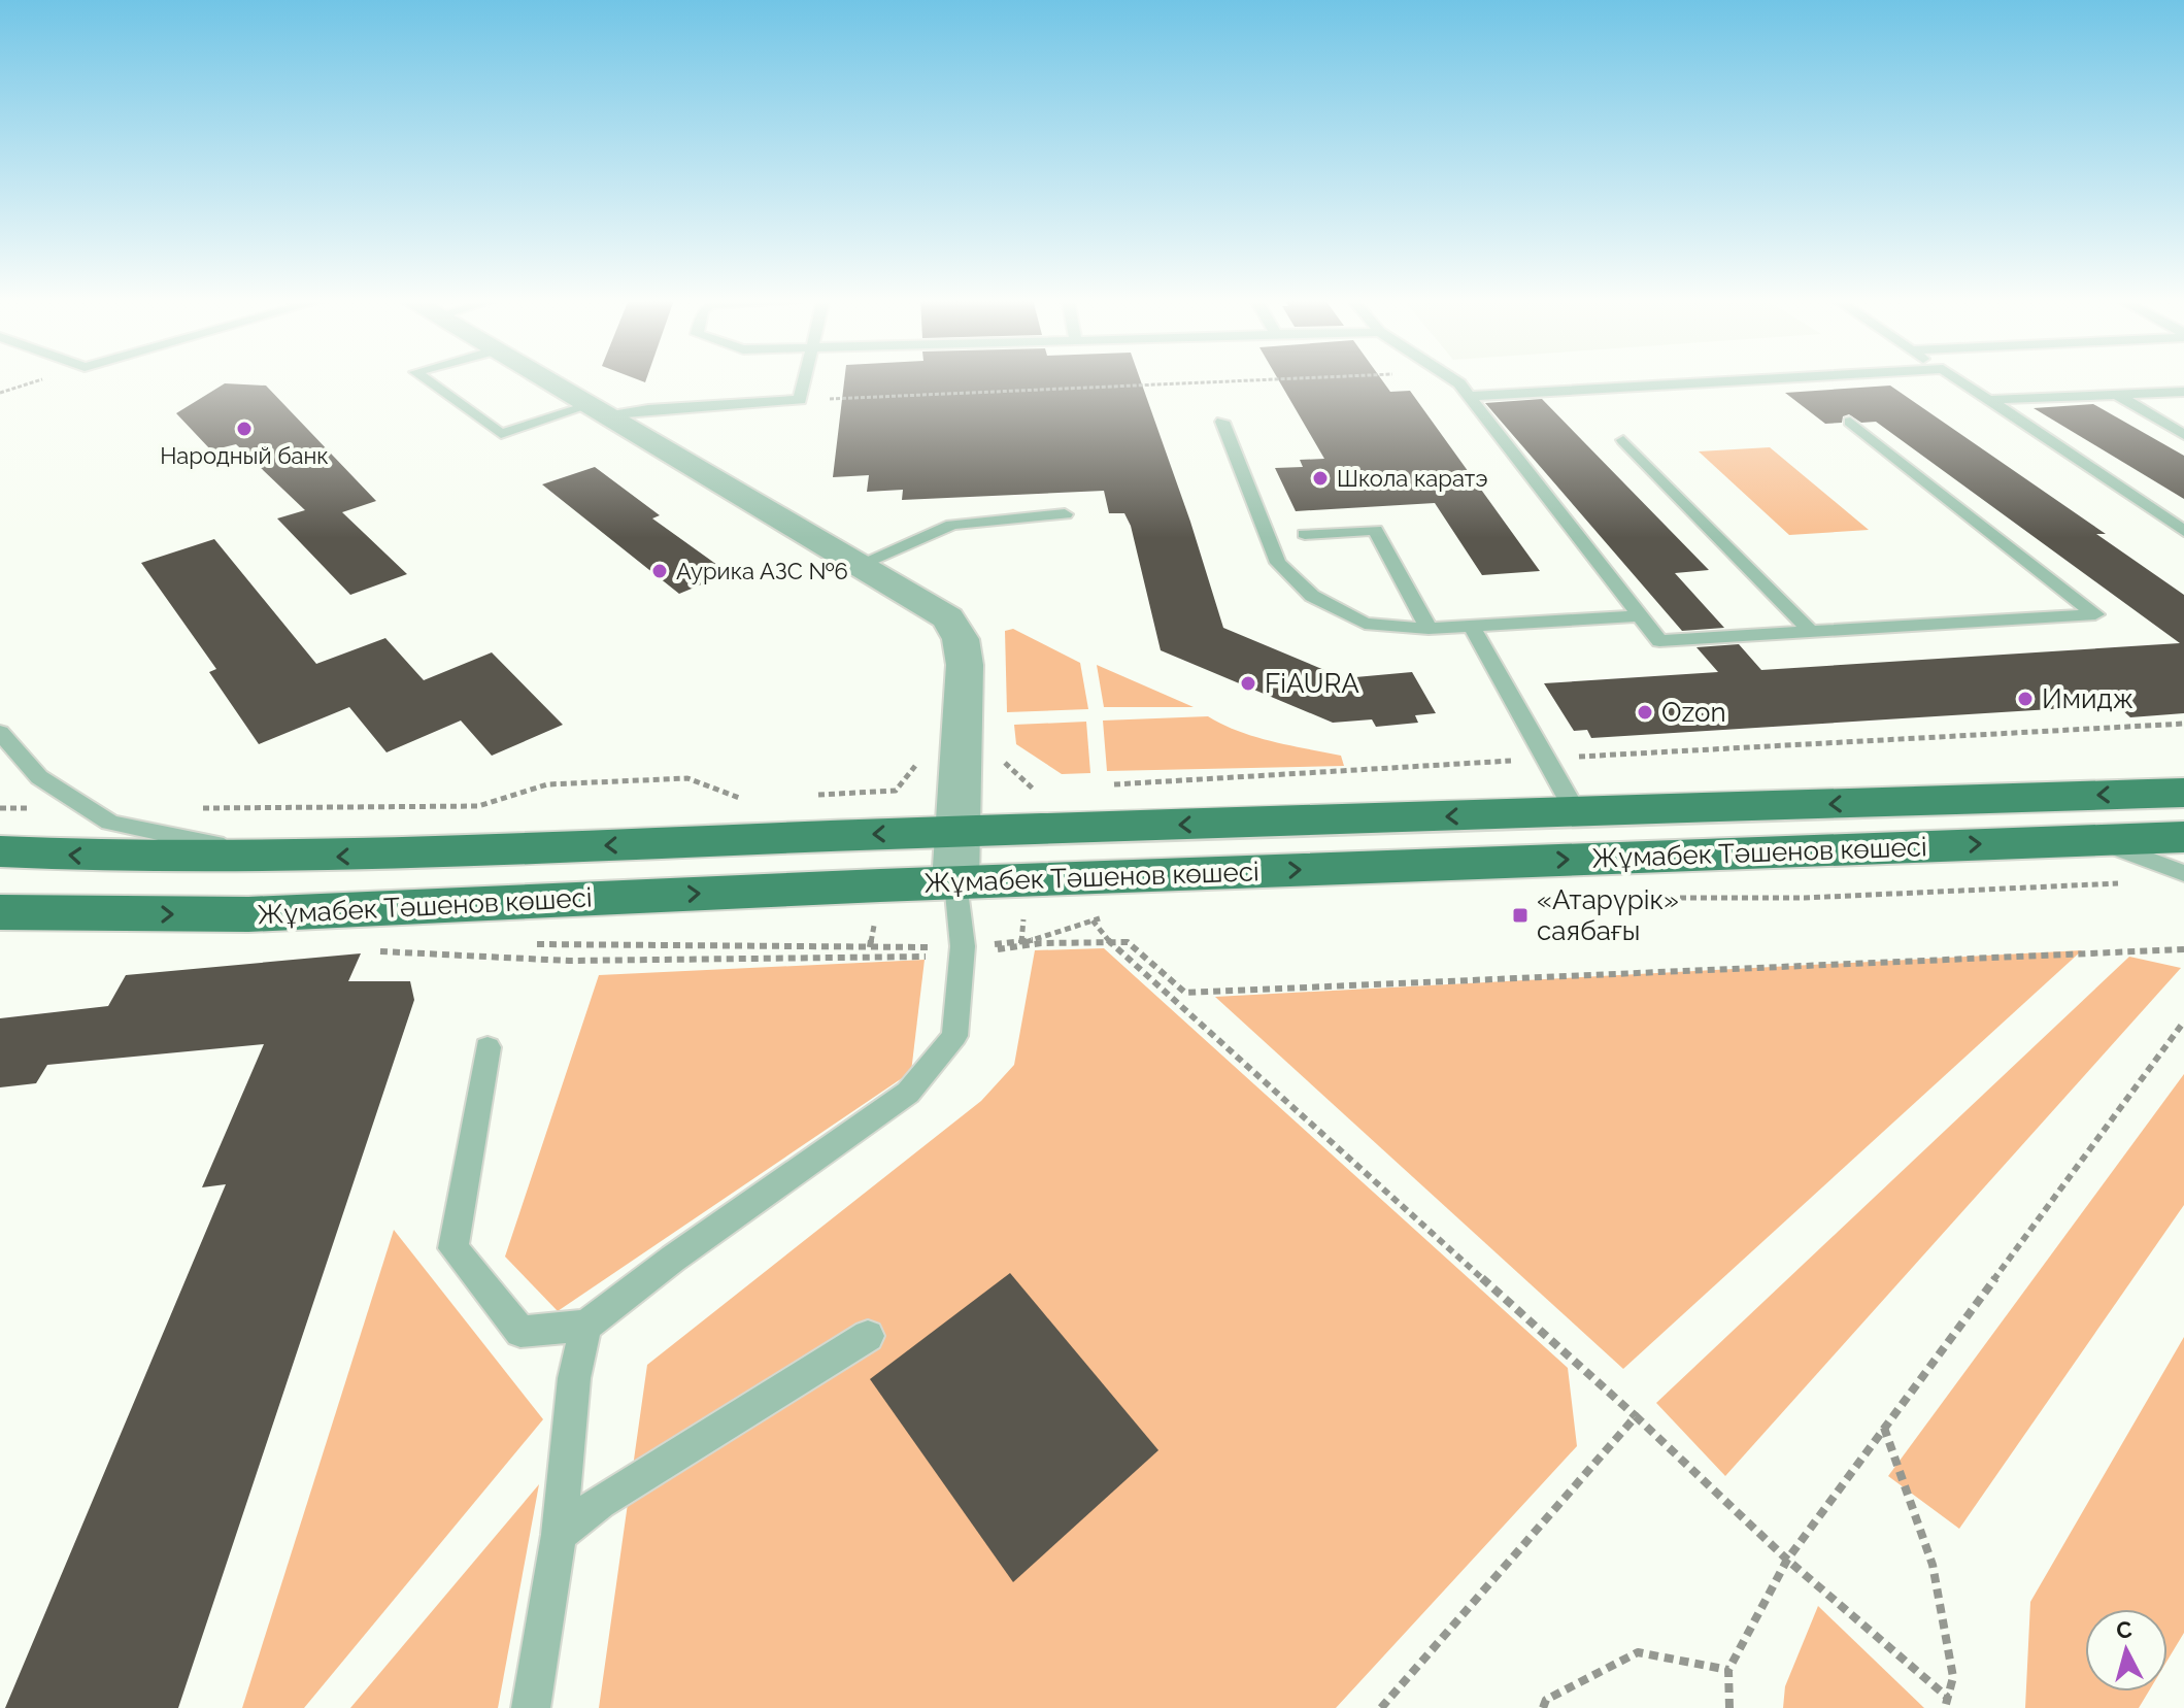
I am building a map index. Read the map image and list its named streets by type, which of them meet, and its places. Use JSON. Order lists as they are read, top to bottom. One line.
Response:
{"streets":{"main road":["Жұмабек Тәшенов көшесі"]},"places":{"other":["Народный банк","Школа каратэ","Аурика АЗС №6","FiAURA","Имидж","Ozon"],"transit":["«Атарүрік» саябағы"]},"north":"top"}
